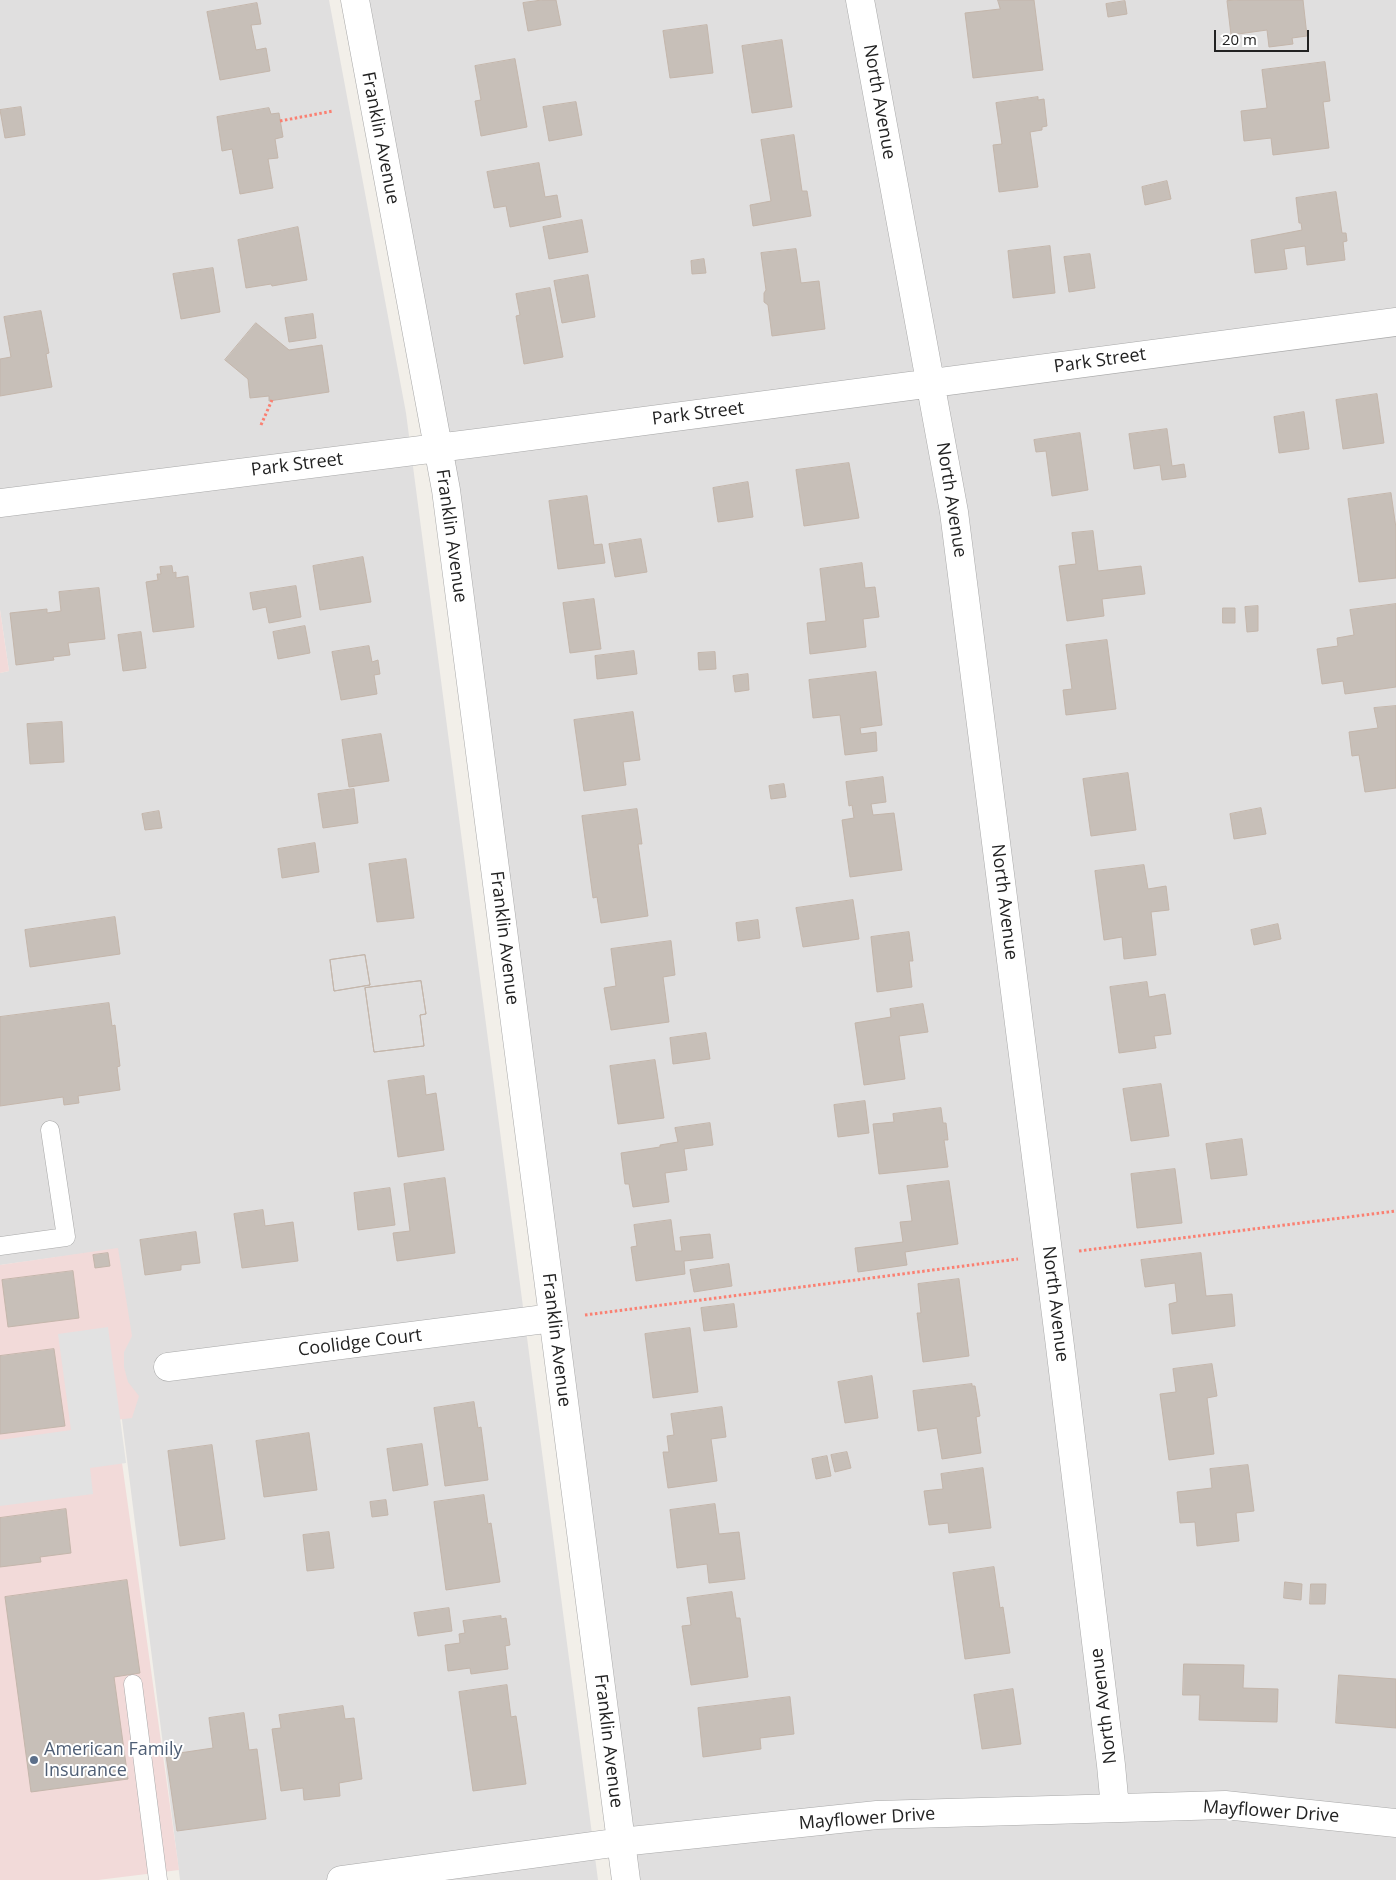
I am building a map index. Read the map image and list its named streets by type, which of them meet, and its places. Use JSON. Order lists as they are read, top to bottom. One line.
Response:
{"streets":{"street":["North Avenue","Franklin Avenue","Park Street","Coolidge Court","Mayflower Drive"]},"crossings":[["North Avenue","Park Street"],["North Avenue","Mayflower Drive"],["Franklin Avenue","Park Street"],["Franklin Avenue","Coolidge Court"],["Franklin Avenue","Mayflower Drive"]],"places":["American Family Insurance"],"scale_bar":"20 m"}
